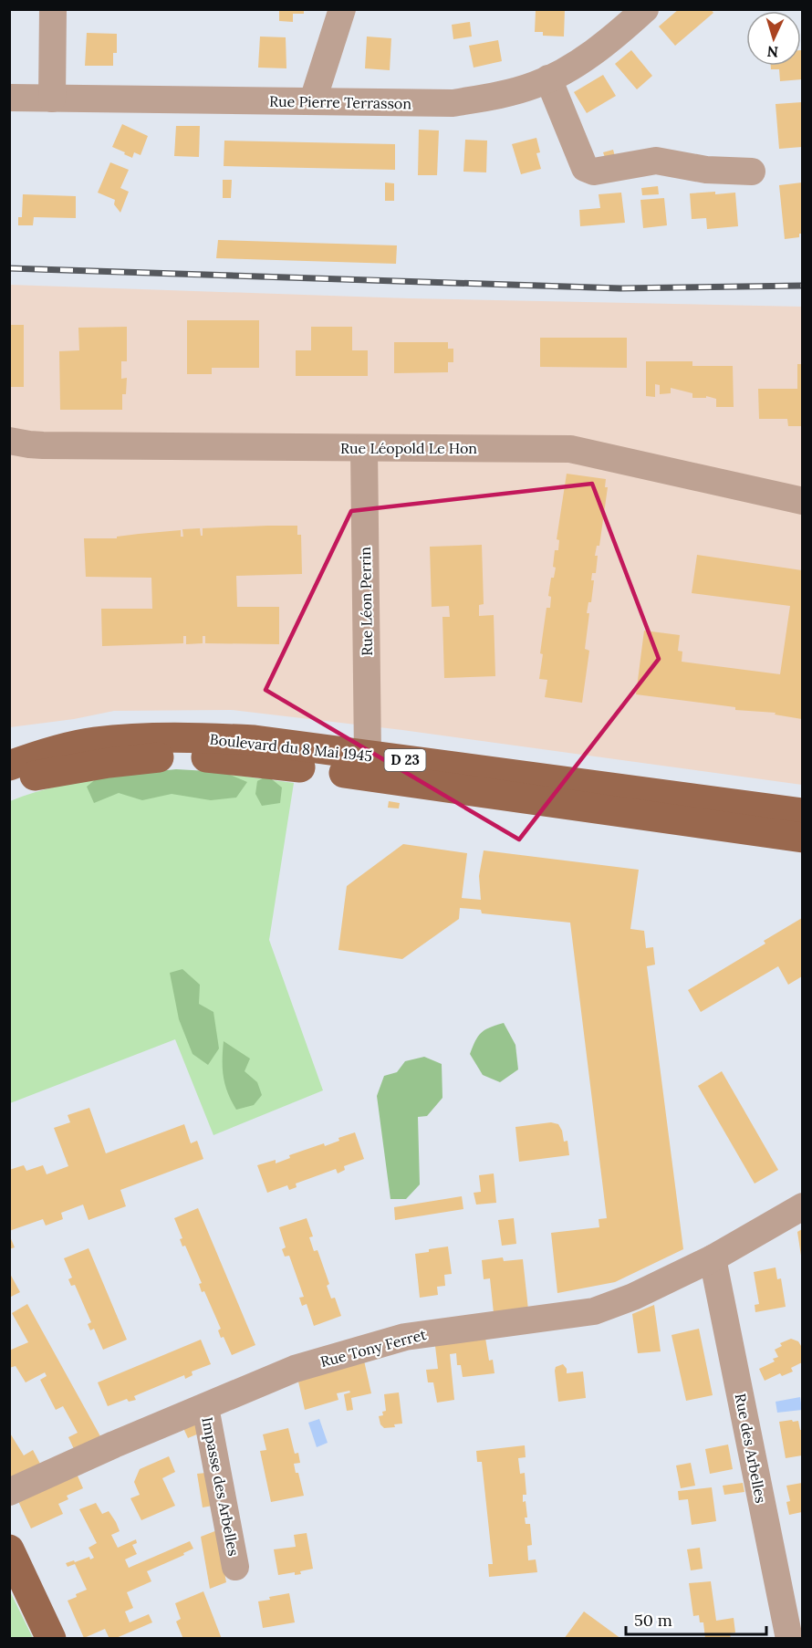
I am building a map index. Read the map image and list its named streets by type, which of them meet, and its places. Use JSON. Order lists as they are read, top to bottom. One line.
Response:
{"streets":{"main road":["Boulevard du 8 Mai 1945","D 23"],"street":["Rue Pierre Terrasson","Rue Léopold Le Hon","Rue Léon Perrin","Rue Tony Ferret","Rue des Arbelles","Impasse des Arbelles"]},"crossings":[["Rue Léopold Le Hon","Rue Léon Perrin"],["Rue Léon Perrin","Boulevard du 8 Mai 1945"],["Rue Tony Ferret","Rue des Arbelles"],["Rue Tony Ferret","Impasse des Arbelles"]],"scale_bar":"50 m","north":"bottom"}
